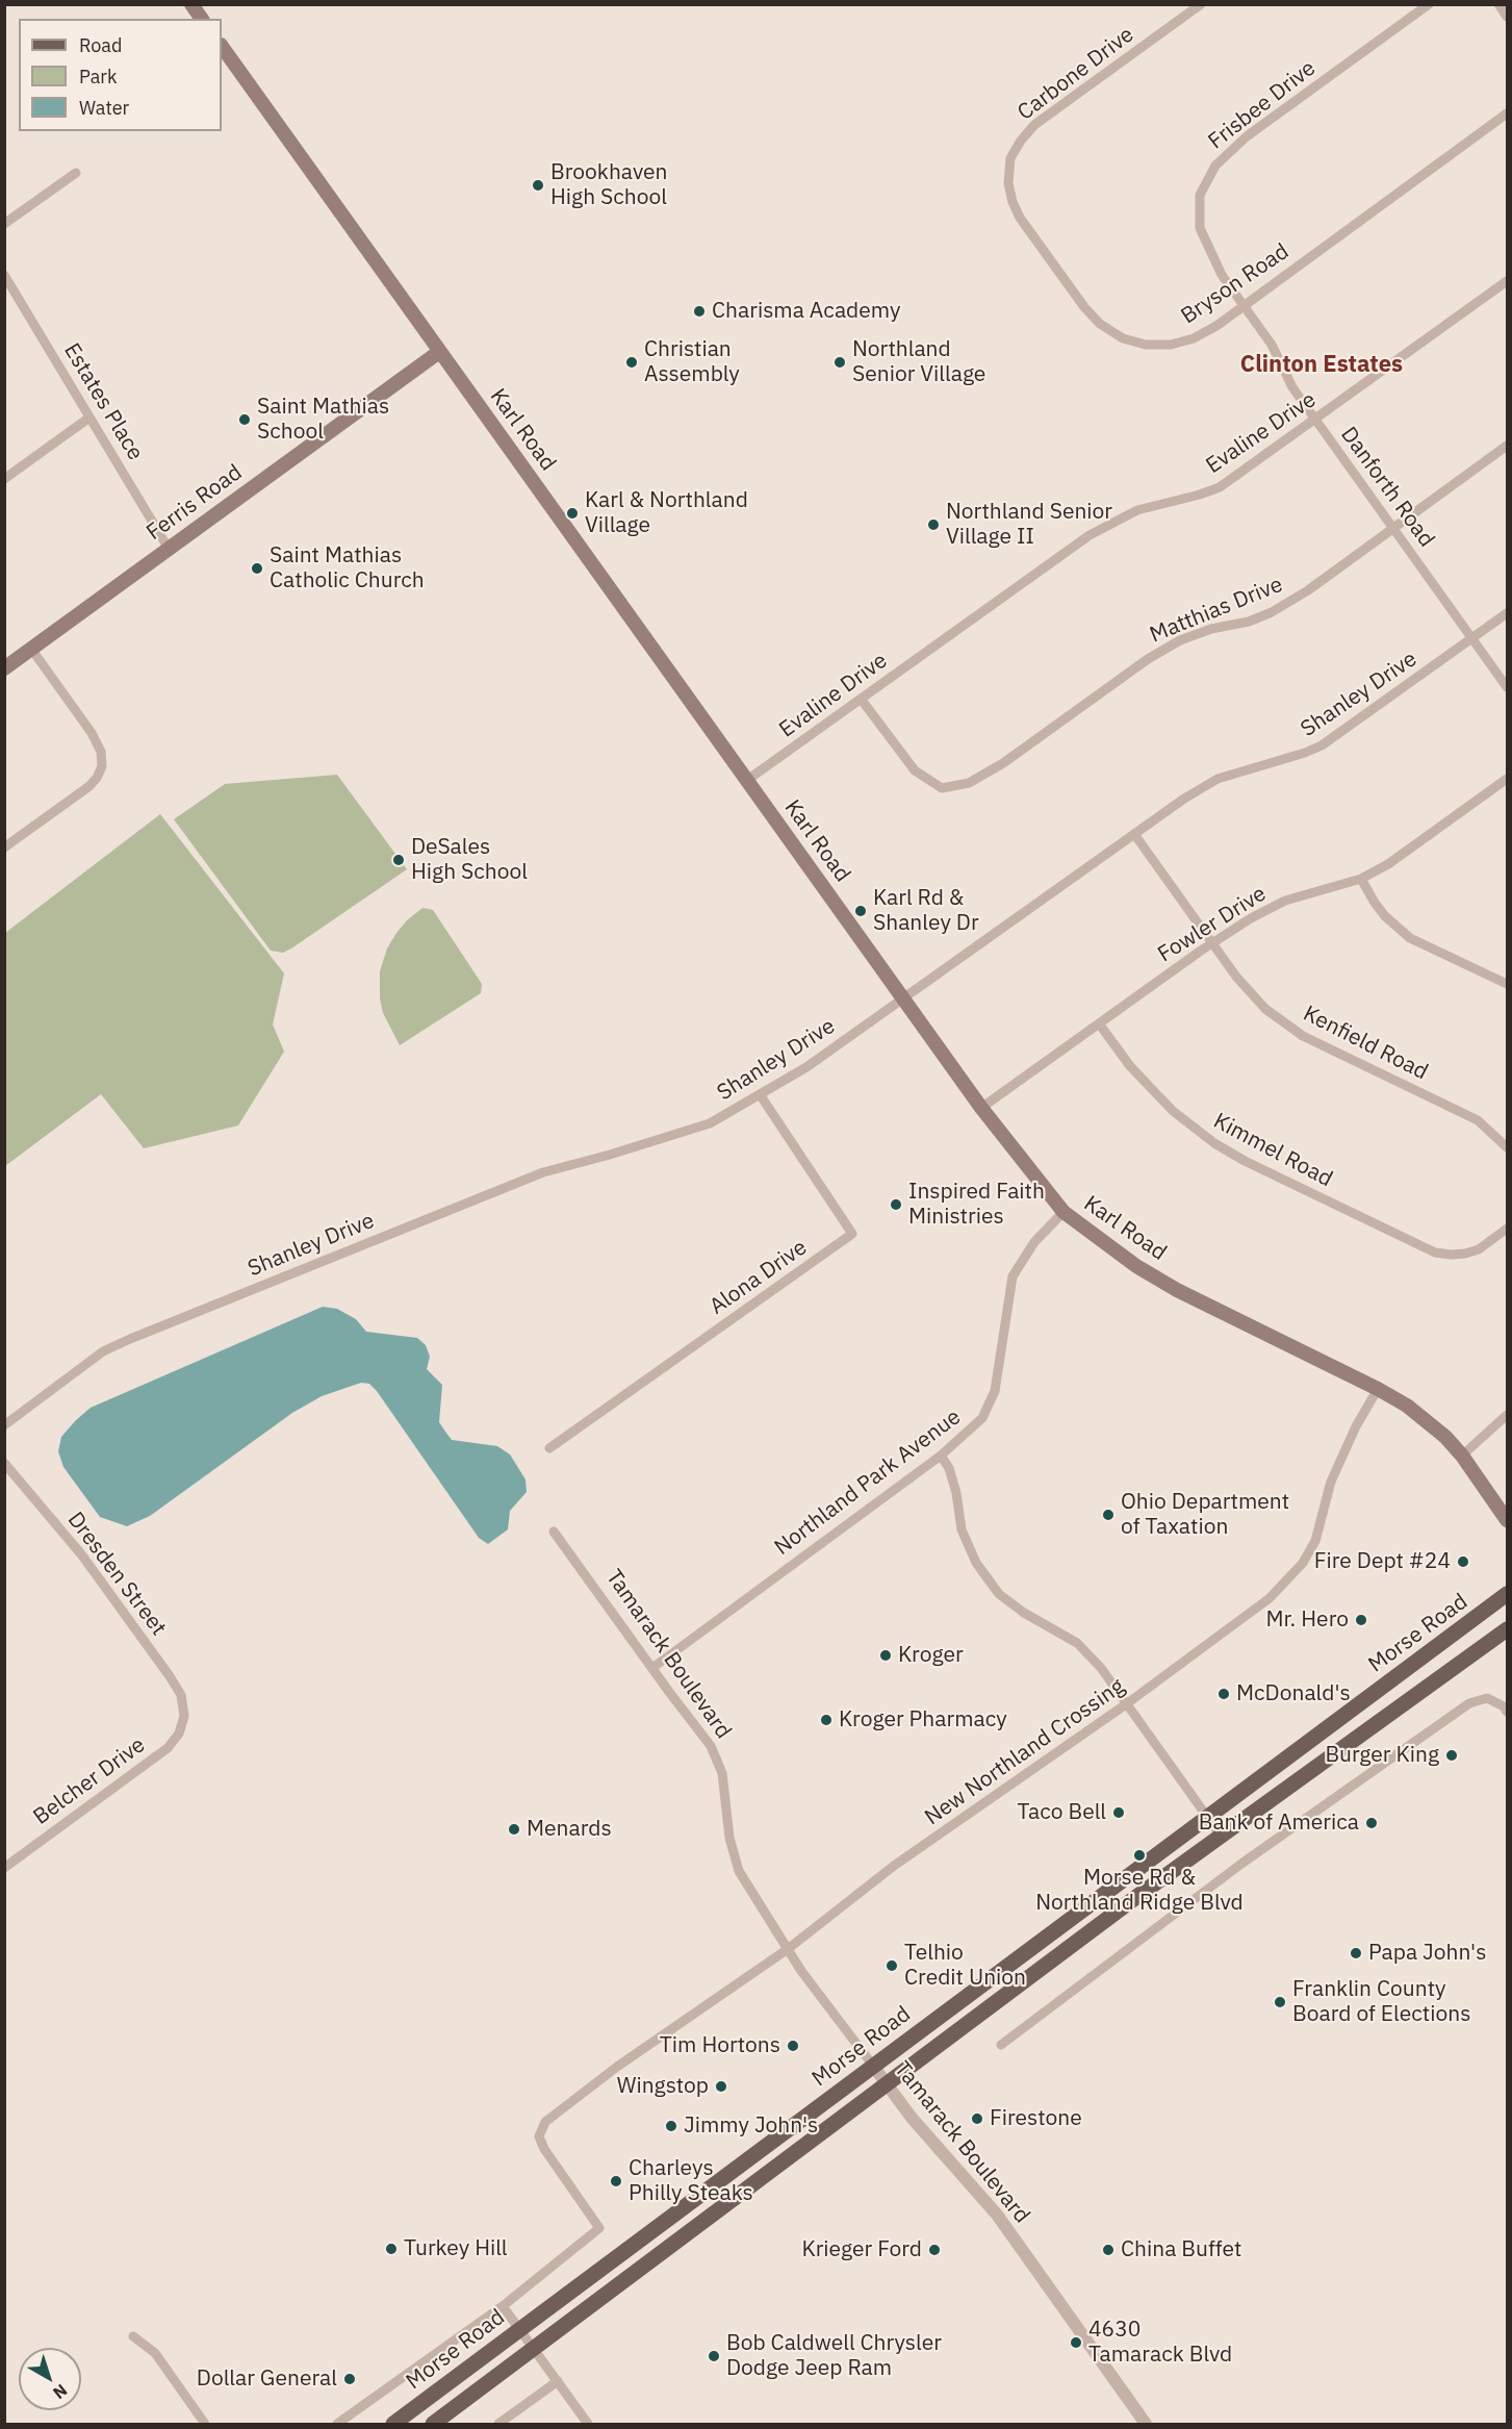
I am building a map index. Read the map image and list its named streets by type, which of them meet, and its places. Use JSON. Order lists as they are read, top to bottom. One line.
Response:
{"streets":{"main road":["Karl Road","Ferris Road","Morse Road"],"street":["Carbone Drive","Frisbee Drive","Bryson Road","Estates Place","Evaline Drive","Danforth Road","Matthias Drive","Shanley Drive","Fowler Drive","Kenfield Road","Kimmel Road","Alona Drive","Northland Park Avenue","Dresden Street","Tamarack Boulevard","New Northland Crossing","Belcher Drive"]},"crossings":[["Carbone Drive","Bryson Road"],["Frisbee Drive","Bryson Road"],["Frisbee Drive","Danforth Road"],["Bryson Road","Danforth Road"],["Estates Place","Ferris Road"],["Karl Road","Evaline Drive"],["Karl Road","Ferris Road"],["Karl Road","Shanley Drive"],["Karl Road","Fowler Drive"],["Karl Road","Northland Park Avenue"],["Karl Road","New Northland Crossing"],["Evaline Drive","Danforth Road"],["Evaline Drive","Matthias Drive"],["Danforth Road","Matthias Drive"],["Danforth Road","Shanley Drive"],["Shanley Drive","Kenfield Road"],["Shanley Drive","Alona Drive"],["Fowler Drive","Kenfield Road"],["Fowler Drive","Kimmel Road"],["Northland Park Avenue","Tamarack Boulevard"],["Dresden Street","Belcher Drive"],["Morse Road","Tamarack Boulevard"],["Tamarack Boulevard","New Northland Crossing"]],"districts":["Clinton Estates"],"places":["Brookhaven High School","Charisma Academy","Christian Assembly","Northland Senior Village","Saint Mathias School","Karl & Northland Village","Northland Senior Village II","Saint Mathias Catholic Church","DeSales High School","Karl Rd & Shanley Dr","Inspired Faith Ministries","Ohio Department of Taxation","Fire Dept #24","Mr. Hero","Kroger","McDonald's","Kroger Pharmacy","Burger King","Taco Bell","Bank of America","Menards","Morse Rd & Northland Ridge Blvd","Papa John's","Telhio Credit Union","Franklin County Board of Elections","Tim Hortons","Wingstop","Firestone","Jimmy John's","Charleys Philly Steaks","Turkey Hill","Krieger Ford","China Buffet","4630 Tamarack Blvd","Bob Caldwell Chrysler Dodge Jeep Ram","Dollar General"],"legend":["Road","Park","Water"],"north":"bottom right"}
